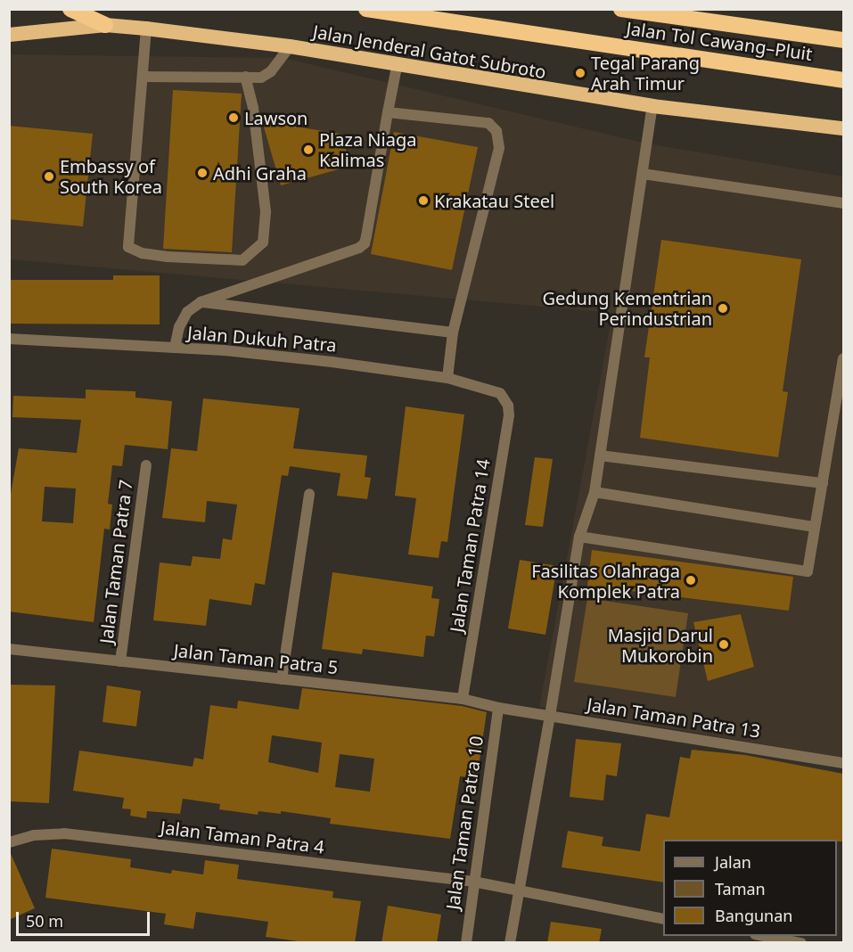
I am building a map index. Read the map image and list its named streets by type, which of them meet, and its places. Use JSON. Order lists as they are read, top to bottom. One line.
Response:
{"streets":{"highway":["Jalan Tol Cawang–Pluit","Jalan Jenderal Gatot Subroto"],"street":["Jalan Dukuh Patra","Jalan Taman Patra 14","Jalan Taman Patra 7","Jalan Taman Patra 5","Jalan Taman Patra 13","Jalan Taman Patra 10","Jalan Taman Patra 4"]},"crossings":[["Jalan Dukuh Patra","Jalan Taman Patra 14"],["Jalan Taman Patra 14","Jalan Taman Patra 5"],["Jalan Taman Patra 7","Jalan Taman Patra 5"],["Jalan Taman Patra 5","Jalan Taman Patra 13"],["Jalan Taman Patra 5","Jalan Taman Patra 10"],["Jalan Taman Patra 13","Jalan Taman Patra 10"],["Jalan Taman Patra 10","Jalan Taman Patra 4"]],"places":["Tegal Parang Arah Timur","Lawson","Plaza Niaga Kalimas","Adhi Graha","Embassy of South Korea","Krakatau Steel","Gedung Kementrian Perindustrian","Fasilitas Olahraga Komplek Patra","Masjid Darul Mukorobin"],"legend":["Jalan","Taman","Bangunan"],"scale_bar":"50 m"}
